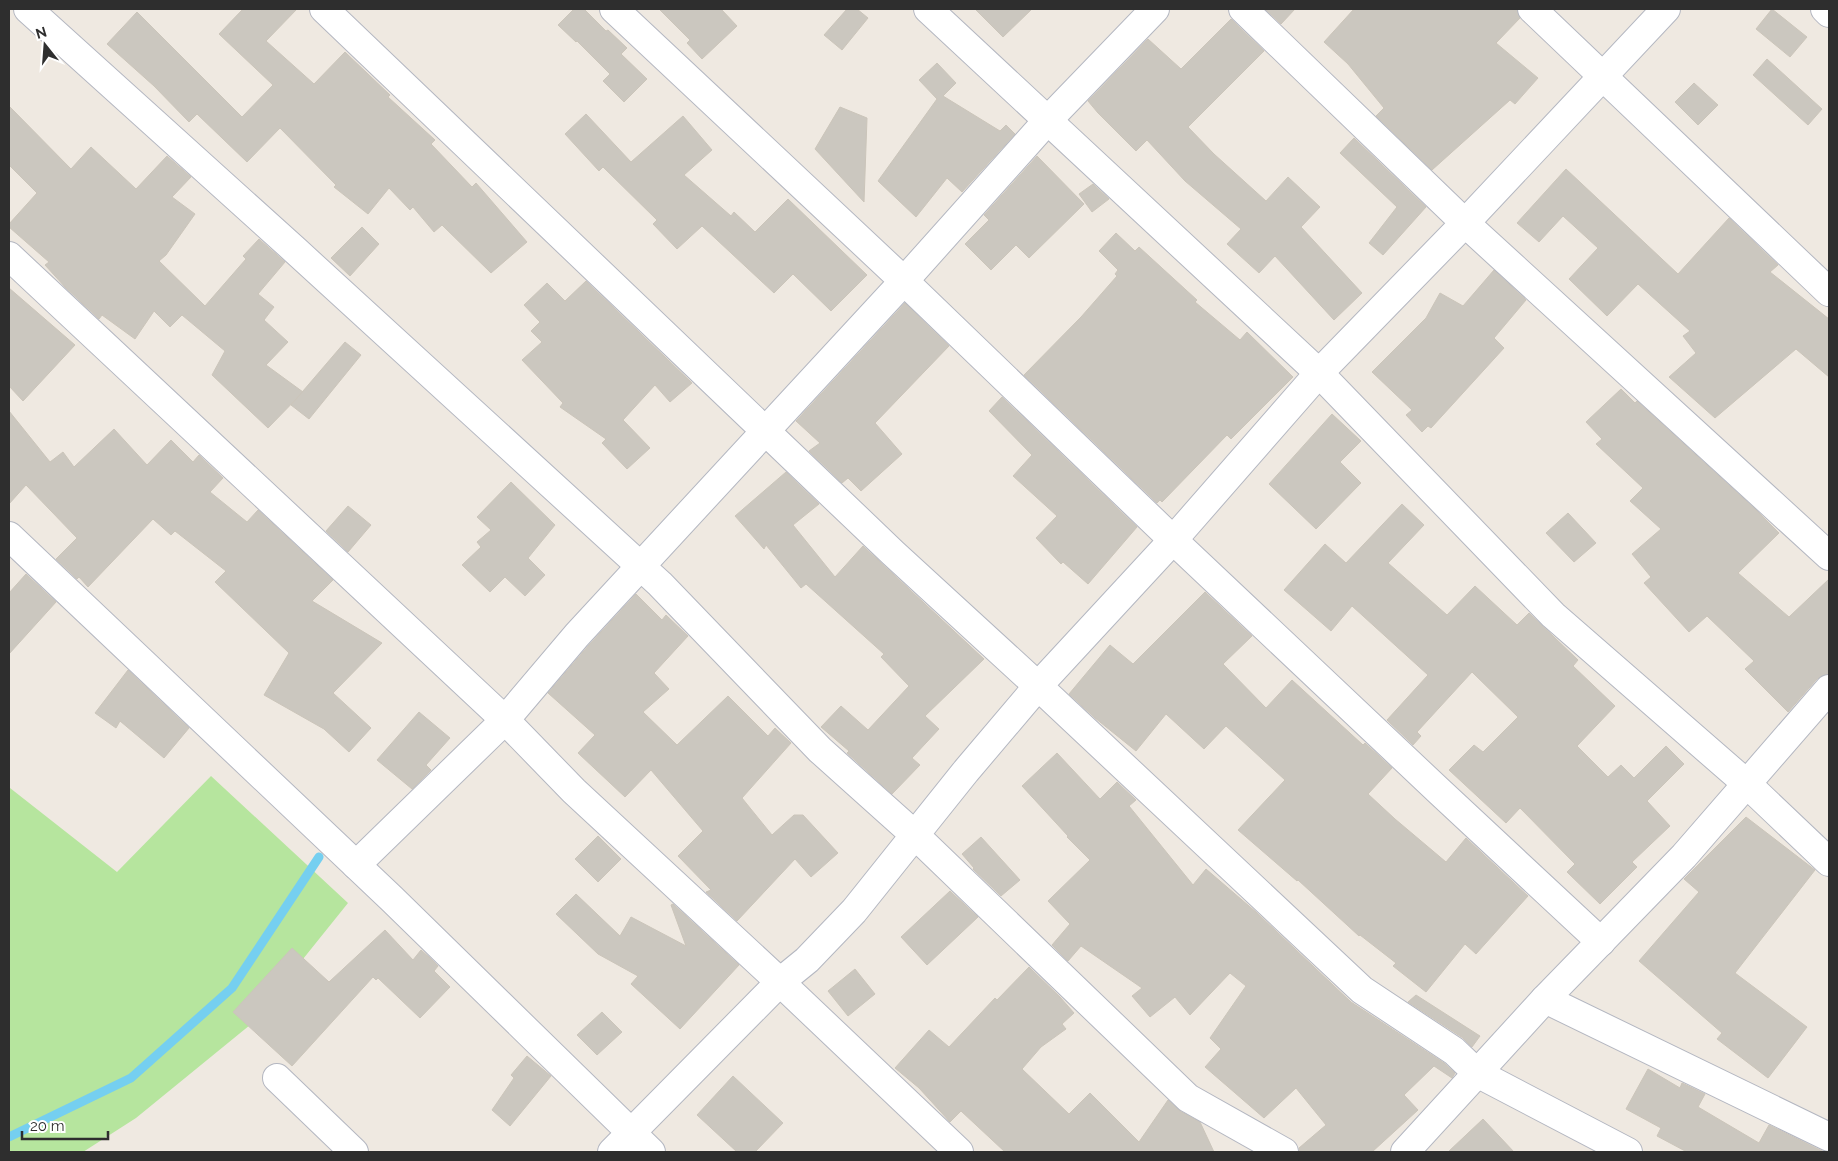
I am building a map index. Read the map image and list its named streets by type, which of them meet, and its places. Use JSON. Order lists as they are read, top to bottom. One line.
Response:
{"scale_bar":"20 m","north":"top"}
